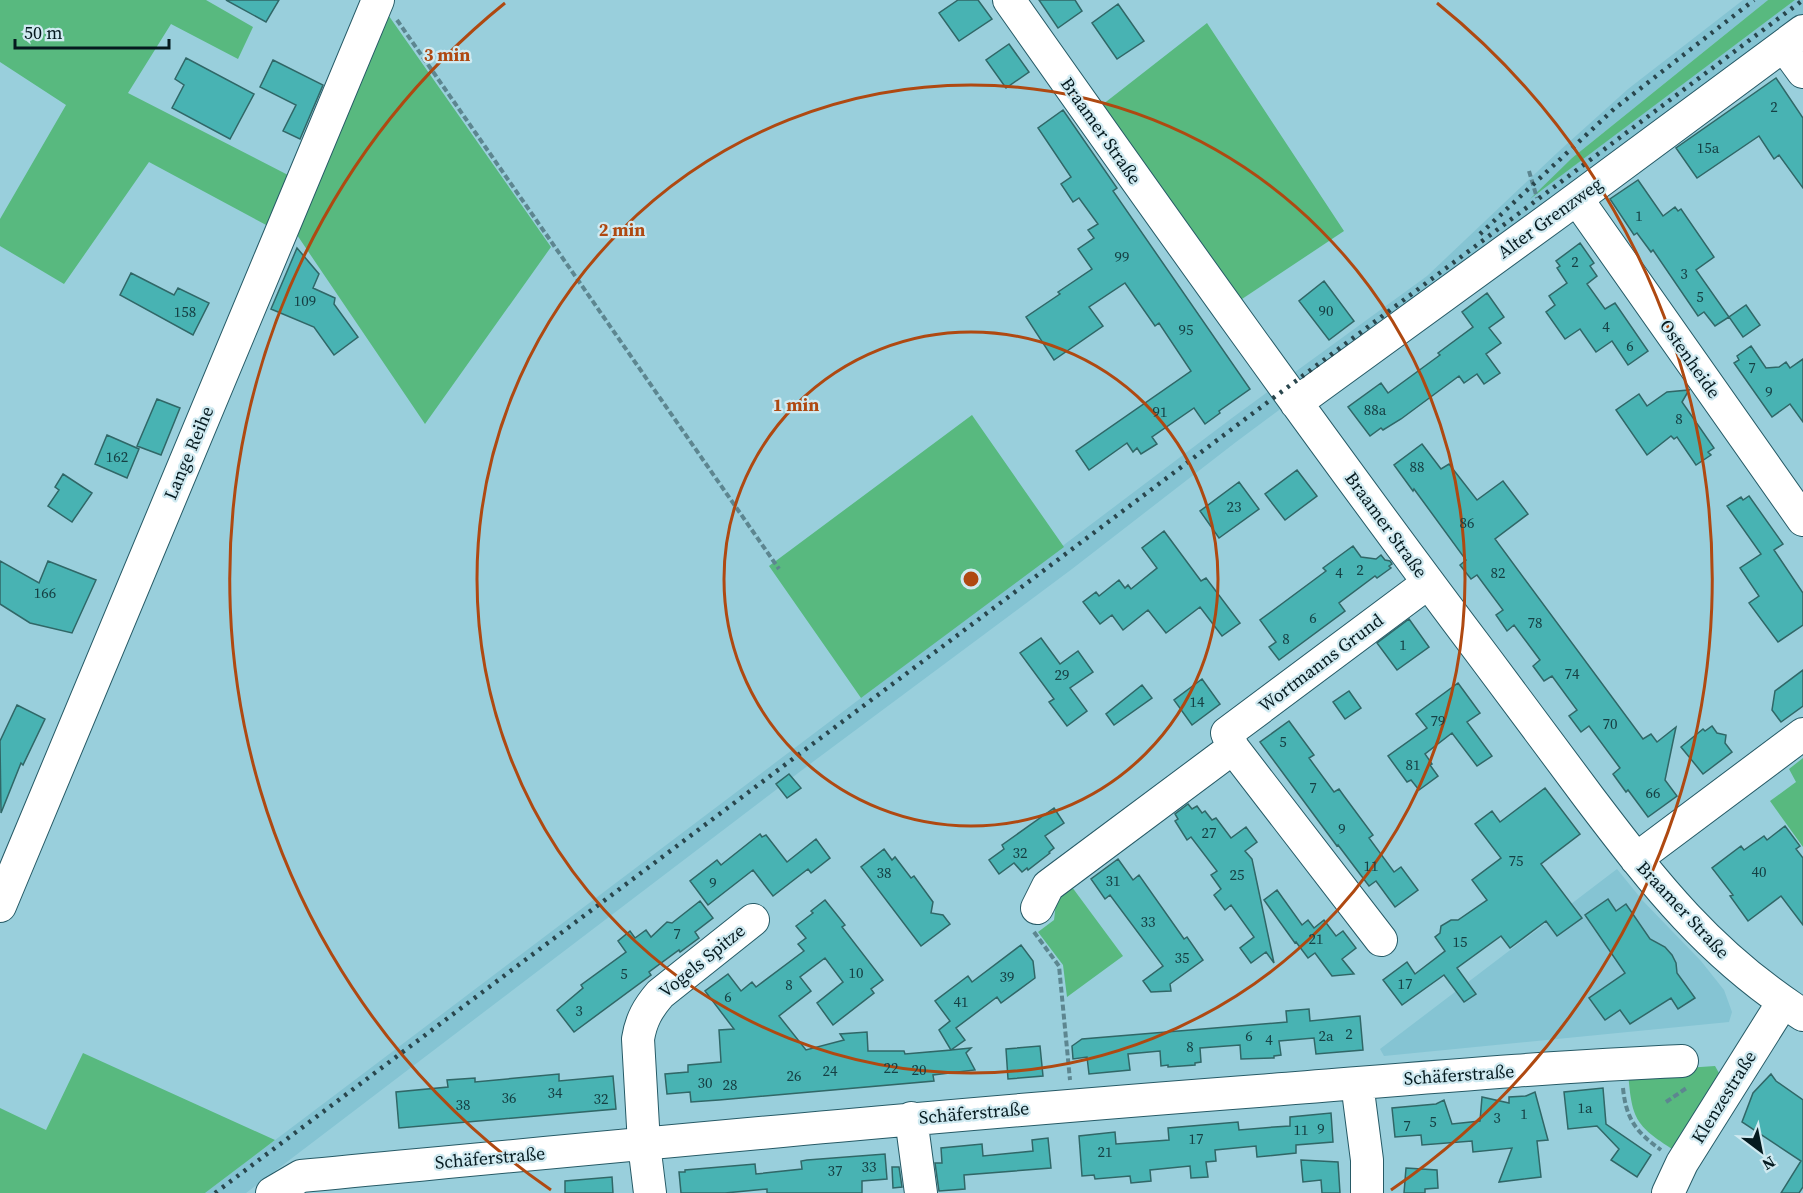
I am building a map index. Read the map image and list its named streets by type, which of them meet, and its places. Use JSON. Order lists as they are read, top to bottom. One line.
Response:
{"streets":{"street":["Braamer Straße","Alter Grenzweg","Ostenheide","Lange Reihe","Wortmanns Grund","Vogels Spitze","Schäferstraße","Klenzestraße"]},"crossings":[["Braamer Straße","Alter Grenzweg"],["Braamer Straße","Wortmanns Grund"],["Braamer Straße","Klenzestraße"],["Alter Grenzweg","Ostenheide"],["Vogels Spitze","Schäferstraße"]],"house_numbers":["2","15a","1","99","2","3","5","109","90","158","4","95","6","7","9","88a","91","8","162","88","23","86","2","4","82","166","6","78","8","1","74","29","14","79","70","5","81","7","66","9","27","32","75","11","40","38","25","31","9","33","7","21","15","35","10","5","39","17","8","6","41","3","2","6","2a","4","8","22","20","24","26","30","28","34","36","32","38","1a","1","3","5","7","9","11","17","21","33","37"],"scale_bar":"50 m","north":"bottom right","rings":["3 min","2 min","1 min"]}
